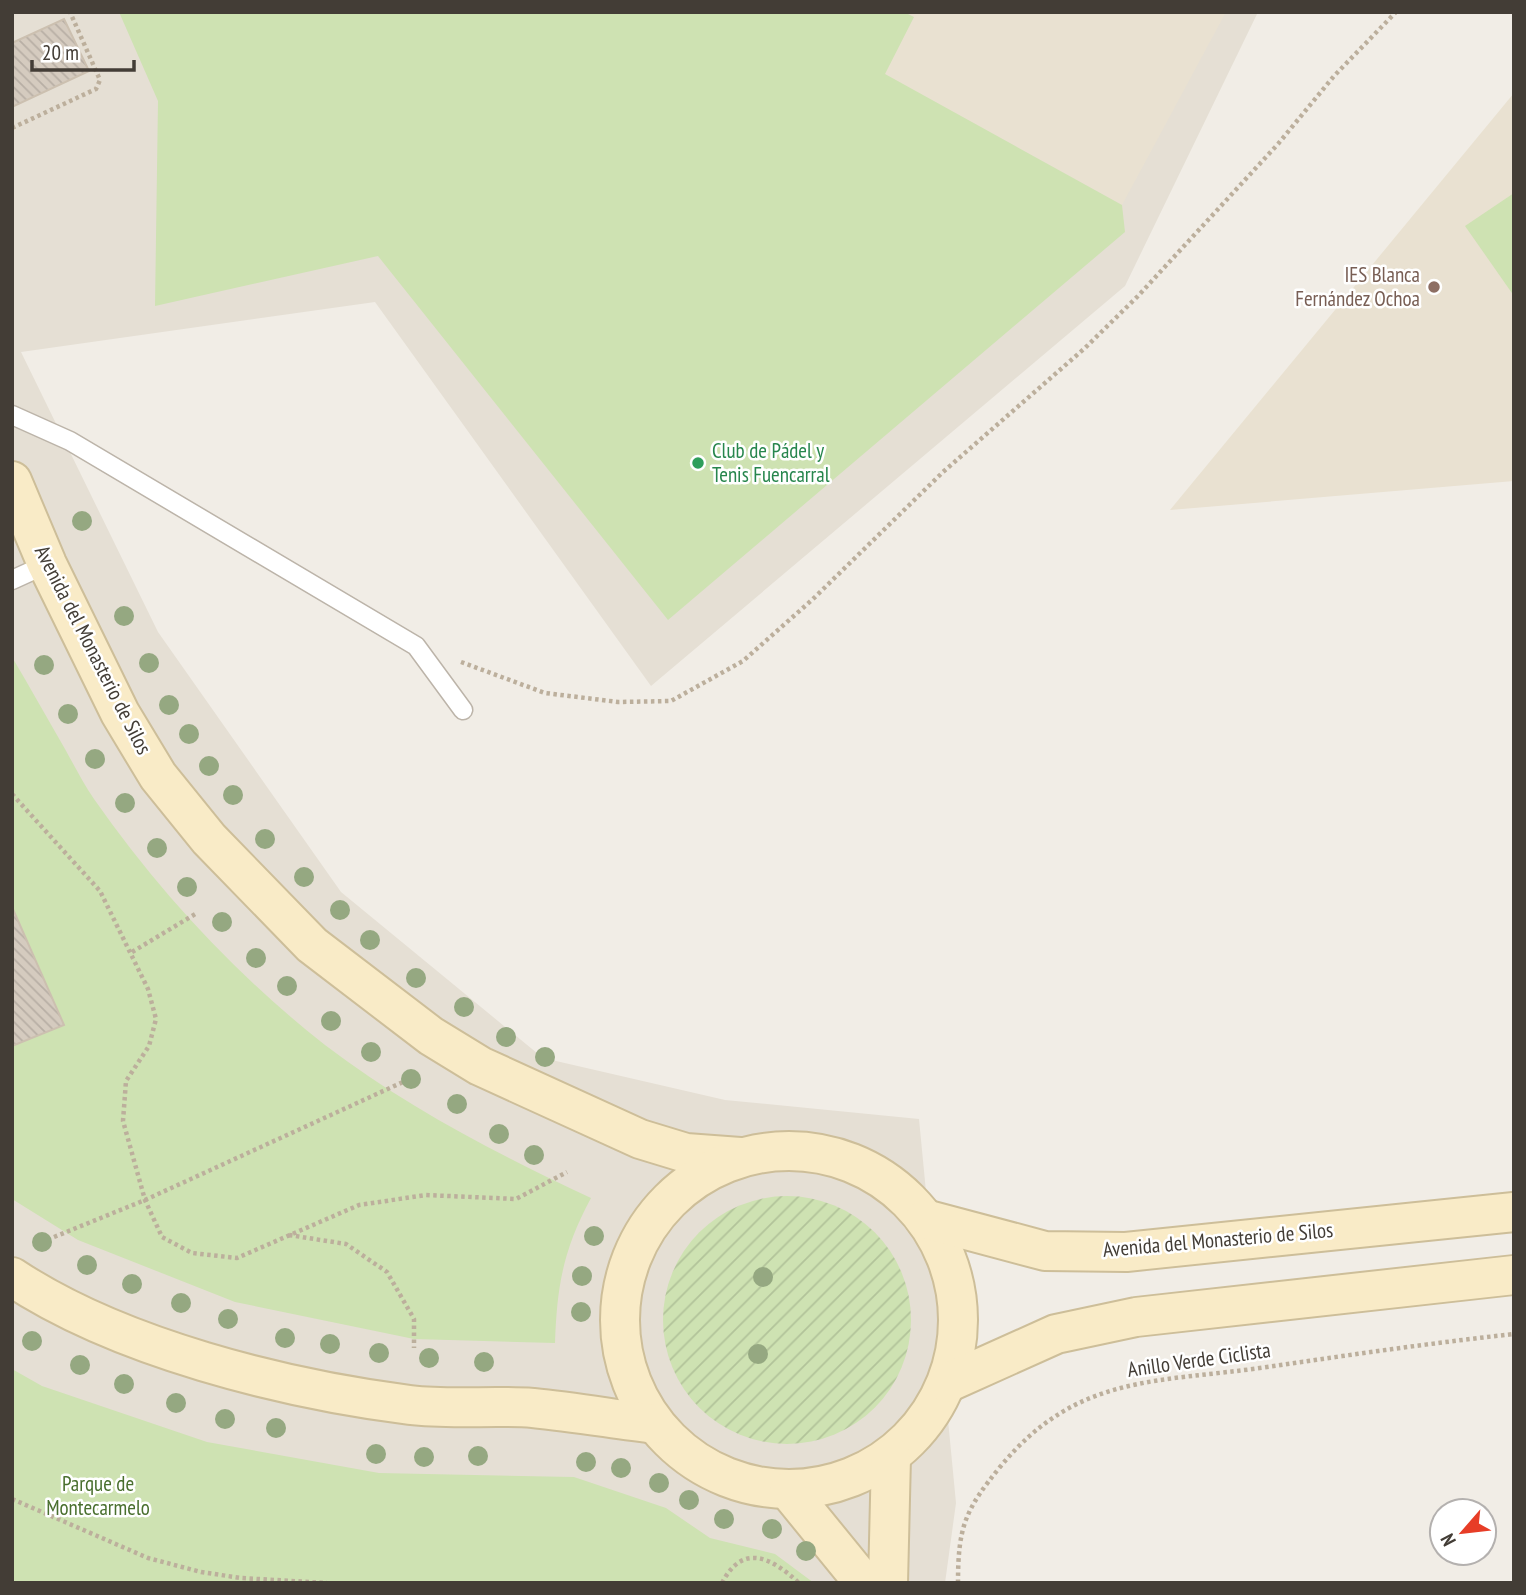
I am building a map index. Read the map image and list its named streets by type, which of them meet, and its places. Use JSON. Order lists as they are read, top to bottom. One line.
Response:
{"streets":{"street":["Avenida del Monasterio de Silos"],"path":["Anillo Verde Ciclista"]},"parks":["Parque de Montecarmelo"],"places":["IES Blanca Fernández Ochoa","Club de Pádel y Tenis Fuencarral"],"scale_bar":"20 m","north":"bottom left"}
